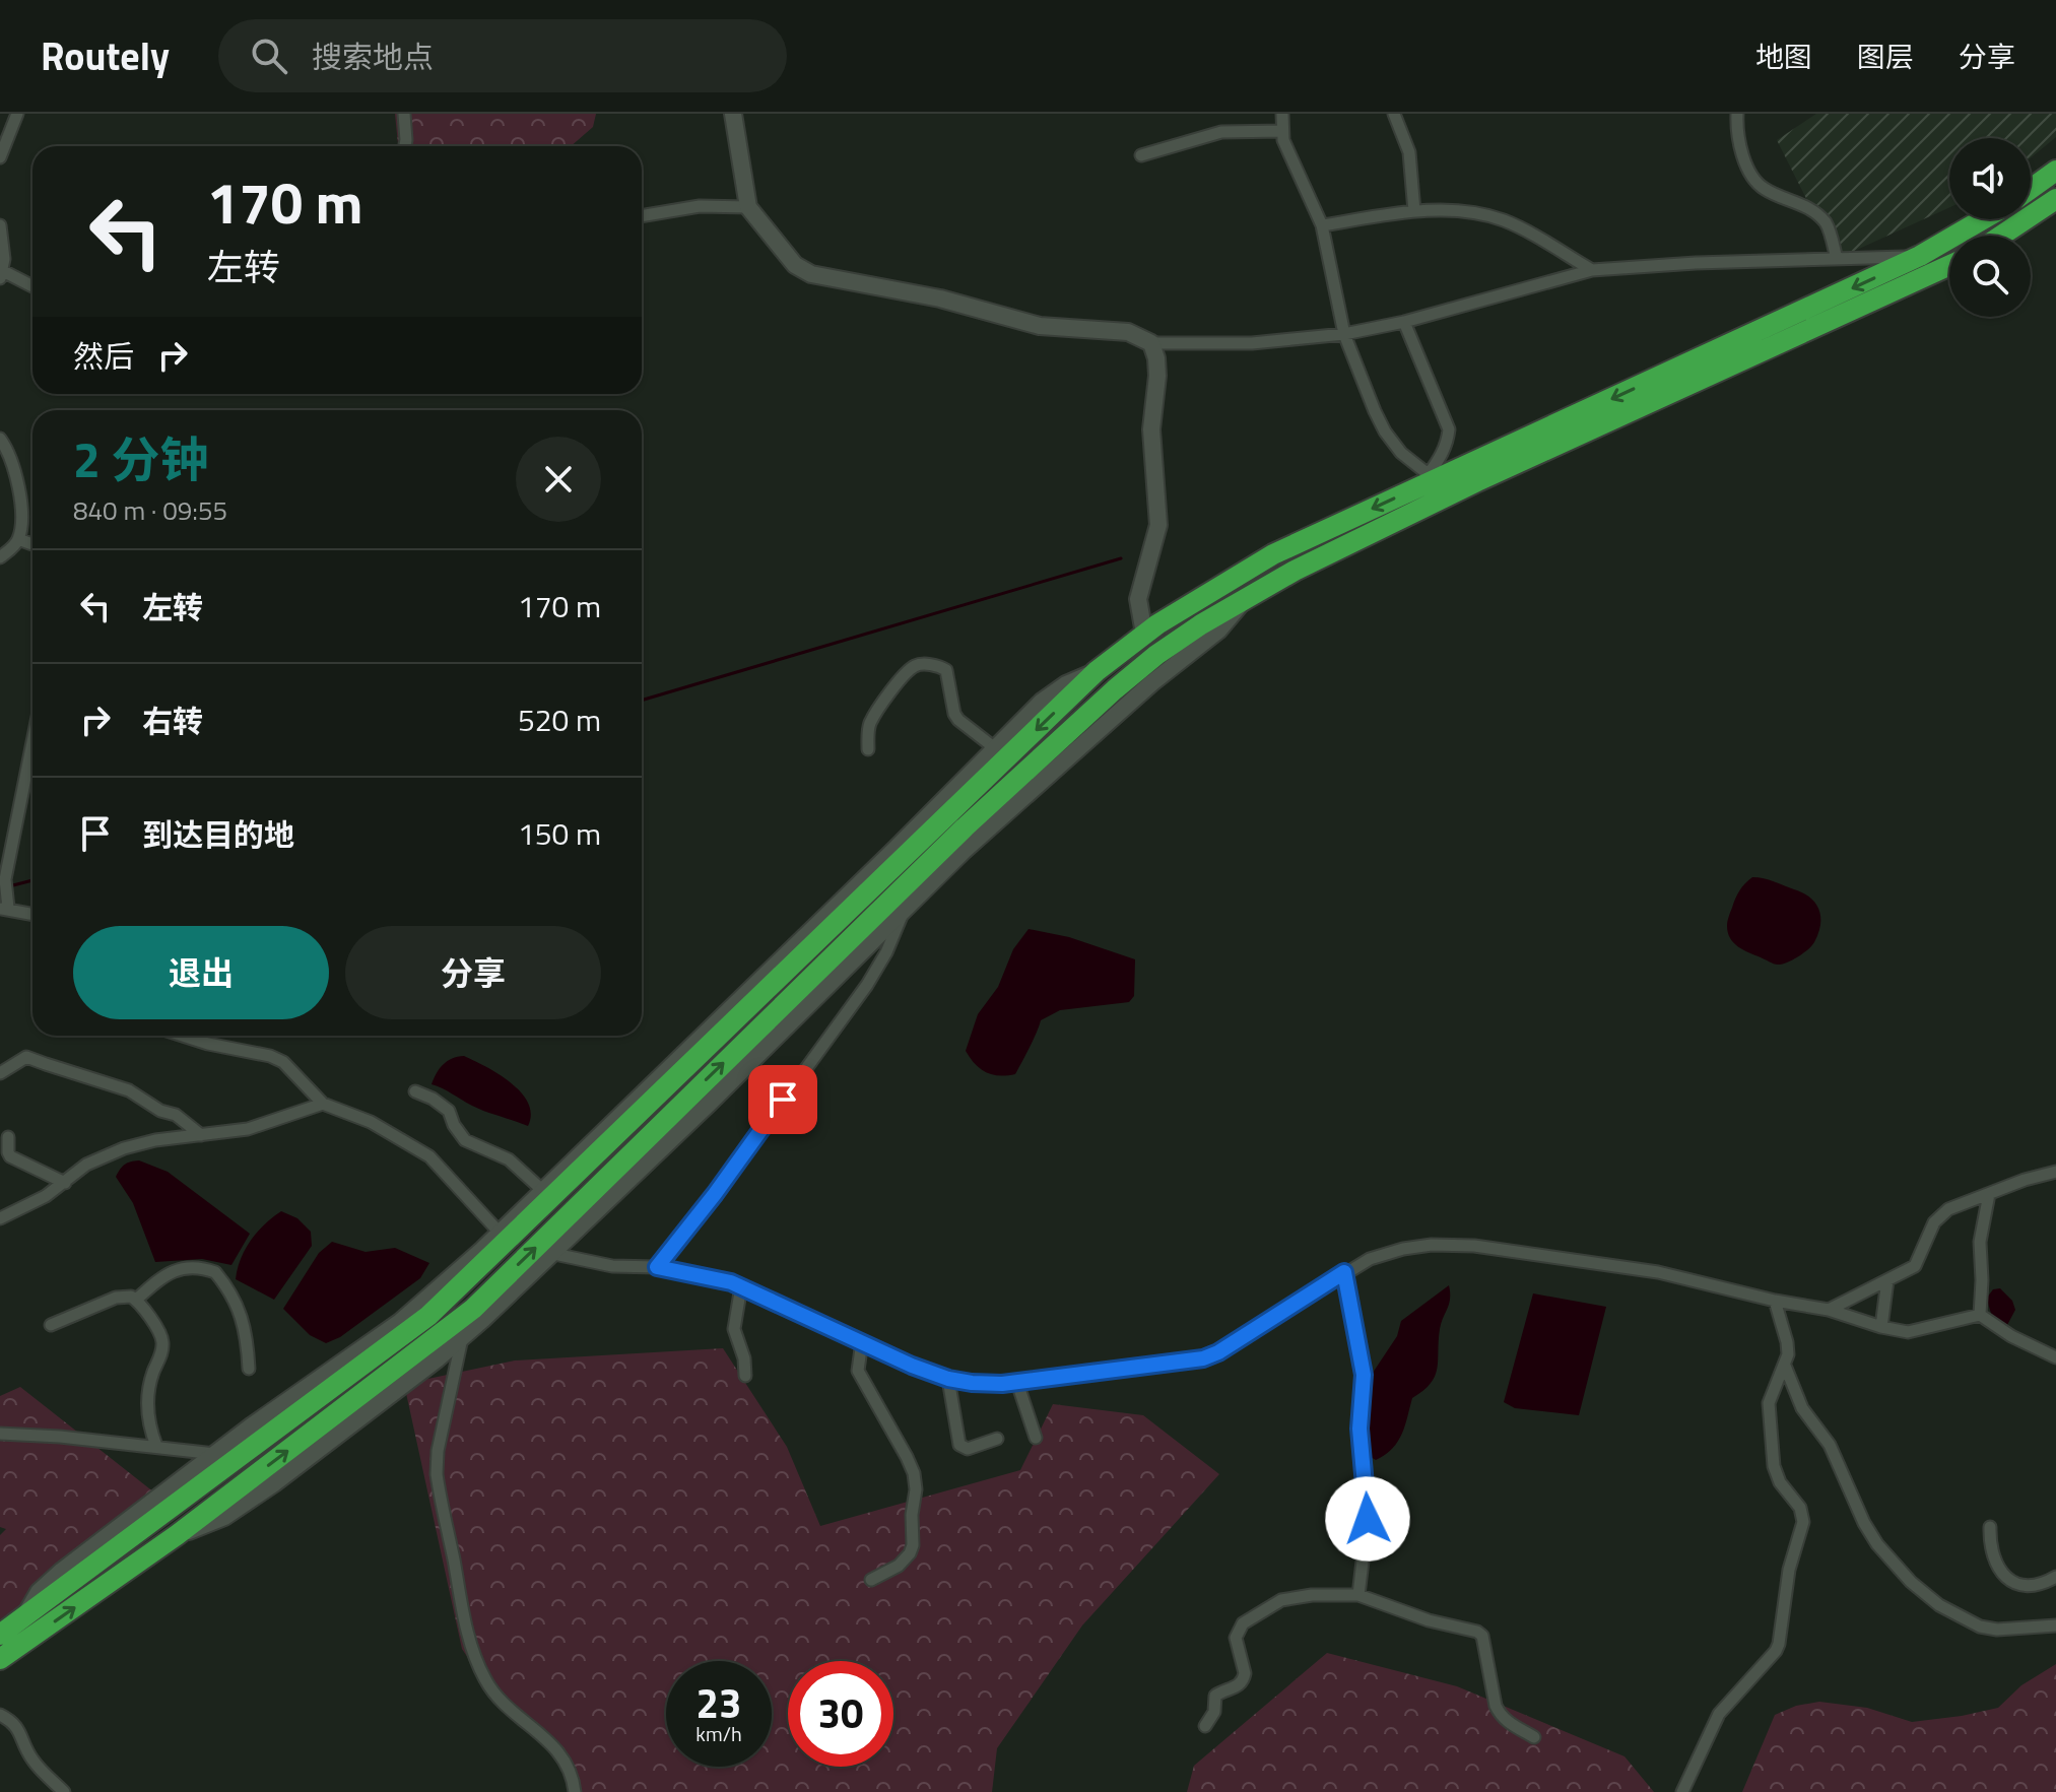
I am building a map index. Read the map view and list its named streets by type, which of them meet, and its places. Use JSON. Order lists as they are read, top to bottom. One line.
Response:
{"page":{"header":"Routely","search":"搜索地点","nav":["地图","图层","分享"],"turn":["170 m","左转"],"then":"然后","heading":["2 分钟","840 m · 09:55"],"list":[{"name":"左转","value":"170 m"},{"name":"右转","value":"520 m"},{"name":"到达目的地","value":"150 m"}],"buttons":["退出","分享"],"speed":"23 km/h","limit":"30"}}
